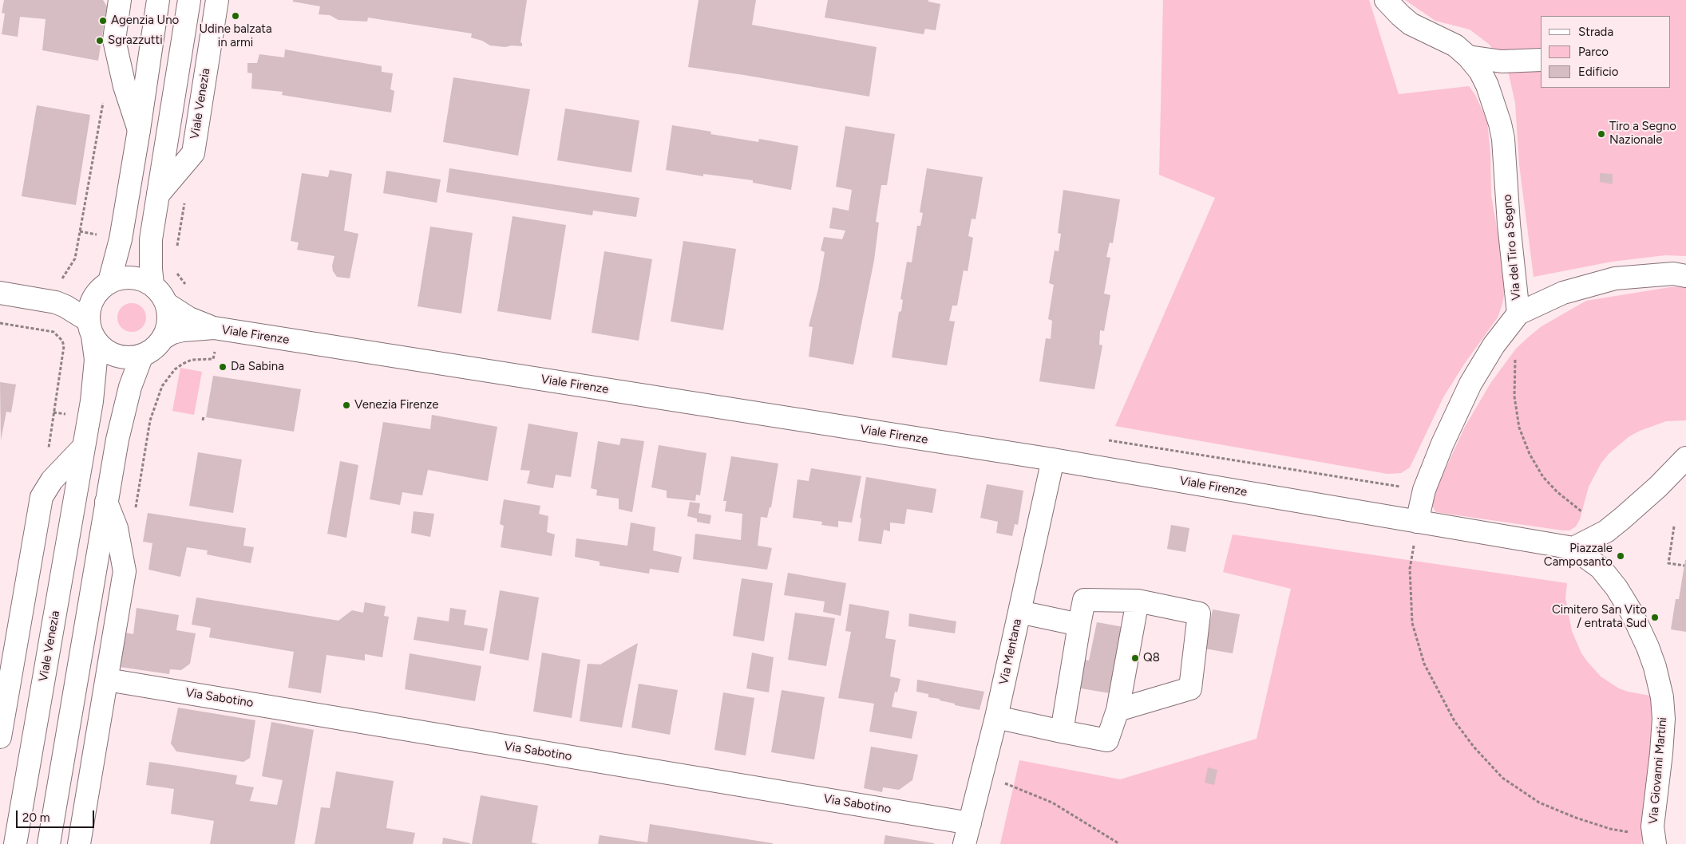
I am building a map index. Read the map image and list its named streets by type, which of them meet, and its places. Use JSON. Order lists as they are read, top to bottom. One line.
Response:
{"streets":{"street":["Viale Venezia","Via del Tiro a Segno","Viale Firenze","Via Mentana","Via Sabotino","Via Giovanni Martini"]},"crossings":[["Viale Venezia","Viale Firenze"],["Via del Tiro a Segno","Viale Firenze"],["Viale Firenze","Via Mentana"],["Viale Firenze","Via Giovanni Martini"],["Via Mentana","Via Sabotino"]],"places":["Udine balzata in armi","Agenzia Uno","Sgrazzutti","Tiro a Segno Nazionale","Da Sabina","Venezia Firenze","Piazzale Camposanto","Cimitero San Vito / entrata Sud","Q8"],"legend":["Strada","Parco","Edificio"],"scale_bar":"20 m"}
